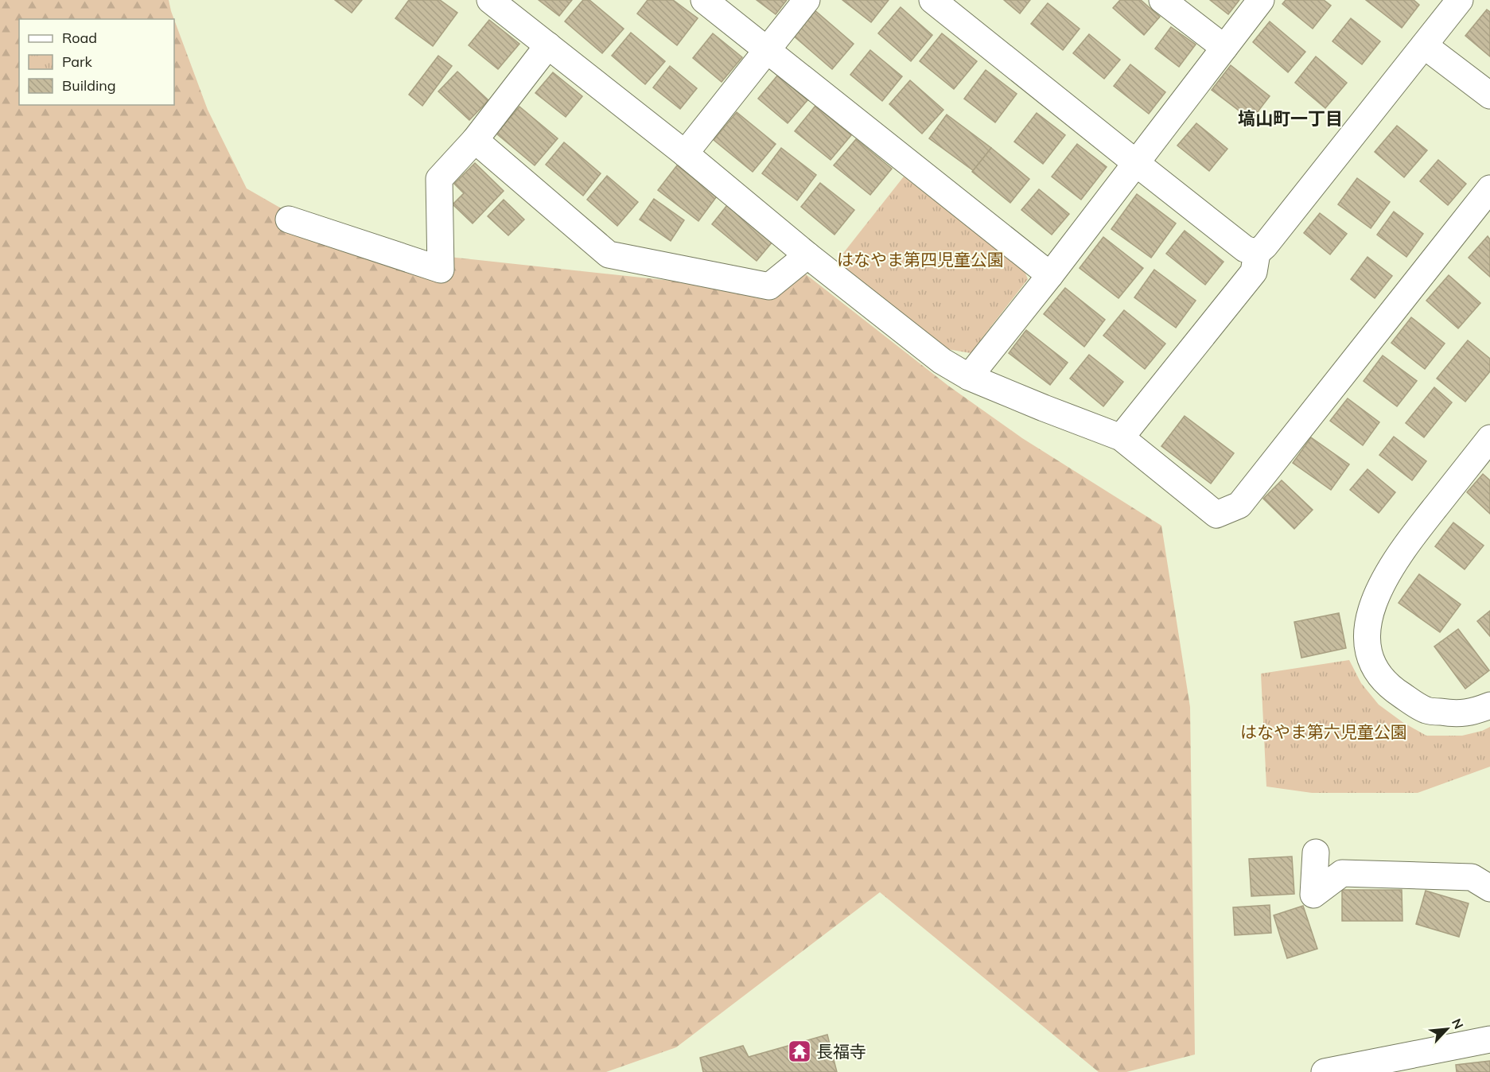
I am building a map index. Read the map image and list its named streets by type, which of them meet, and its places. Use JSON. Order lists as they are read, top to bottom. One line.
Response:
{"districts":["塙山町一丁目"],"parks":["はなやま第四児童公園","はなやま第六児童公園"],"places":{"temple":["長福寺"]},"legend":["Road","Park","Building"],"north":"top right"}
